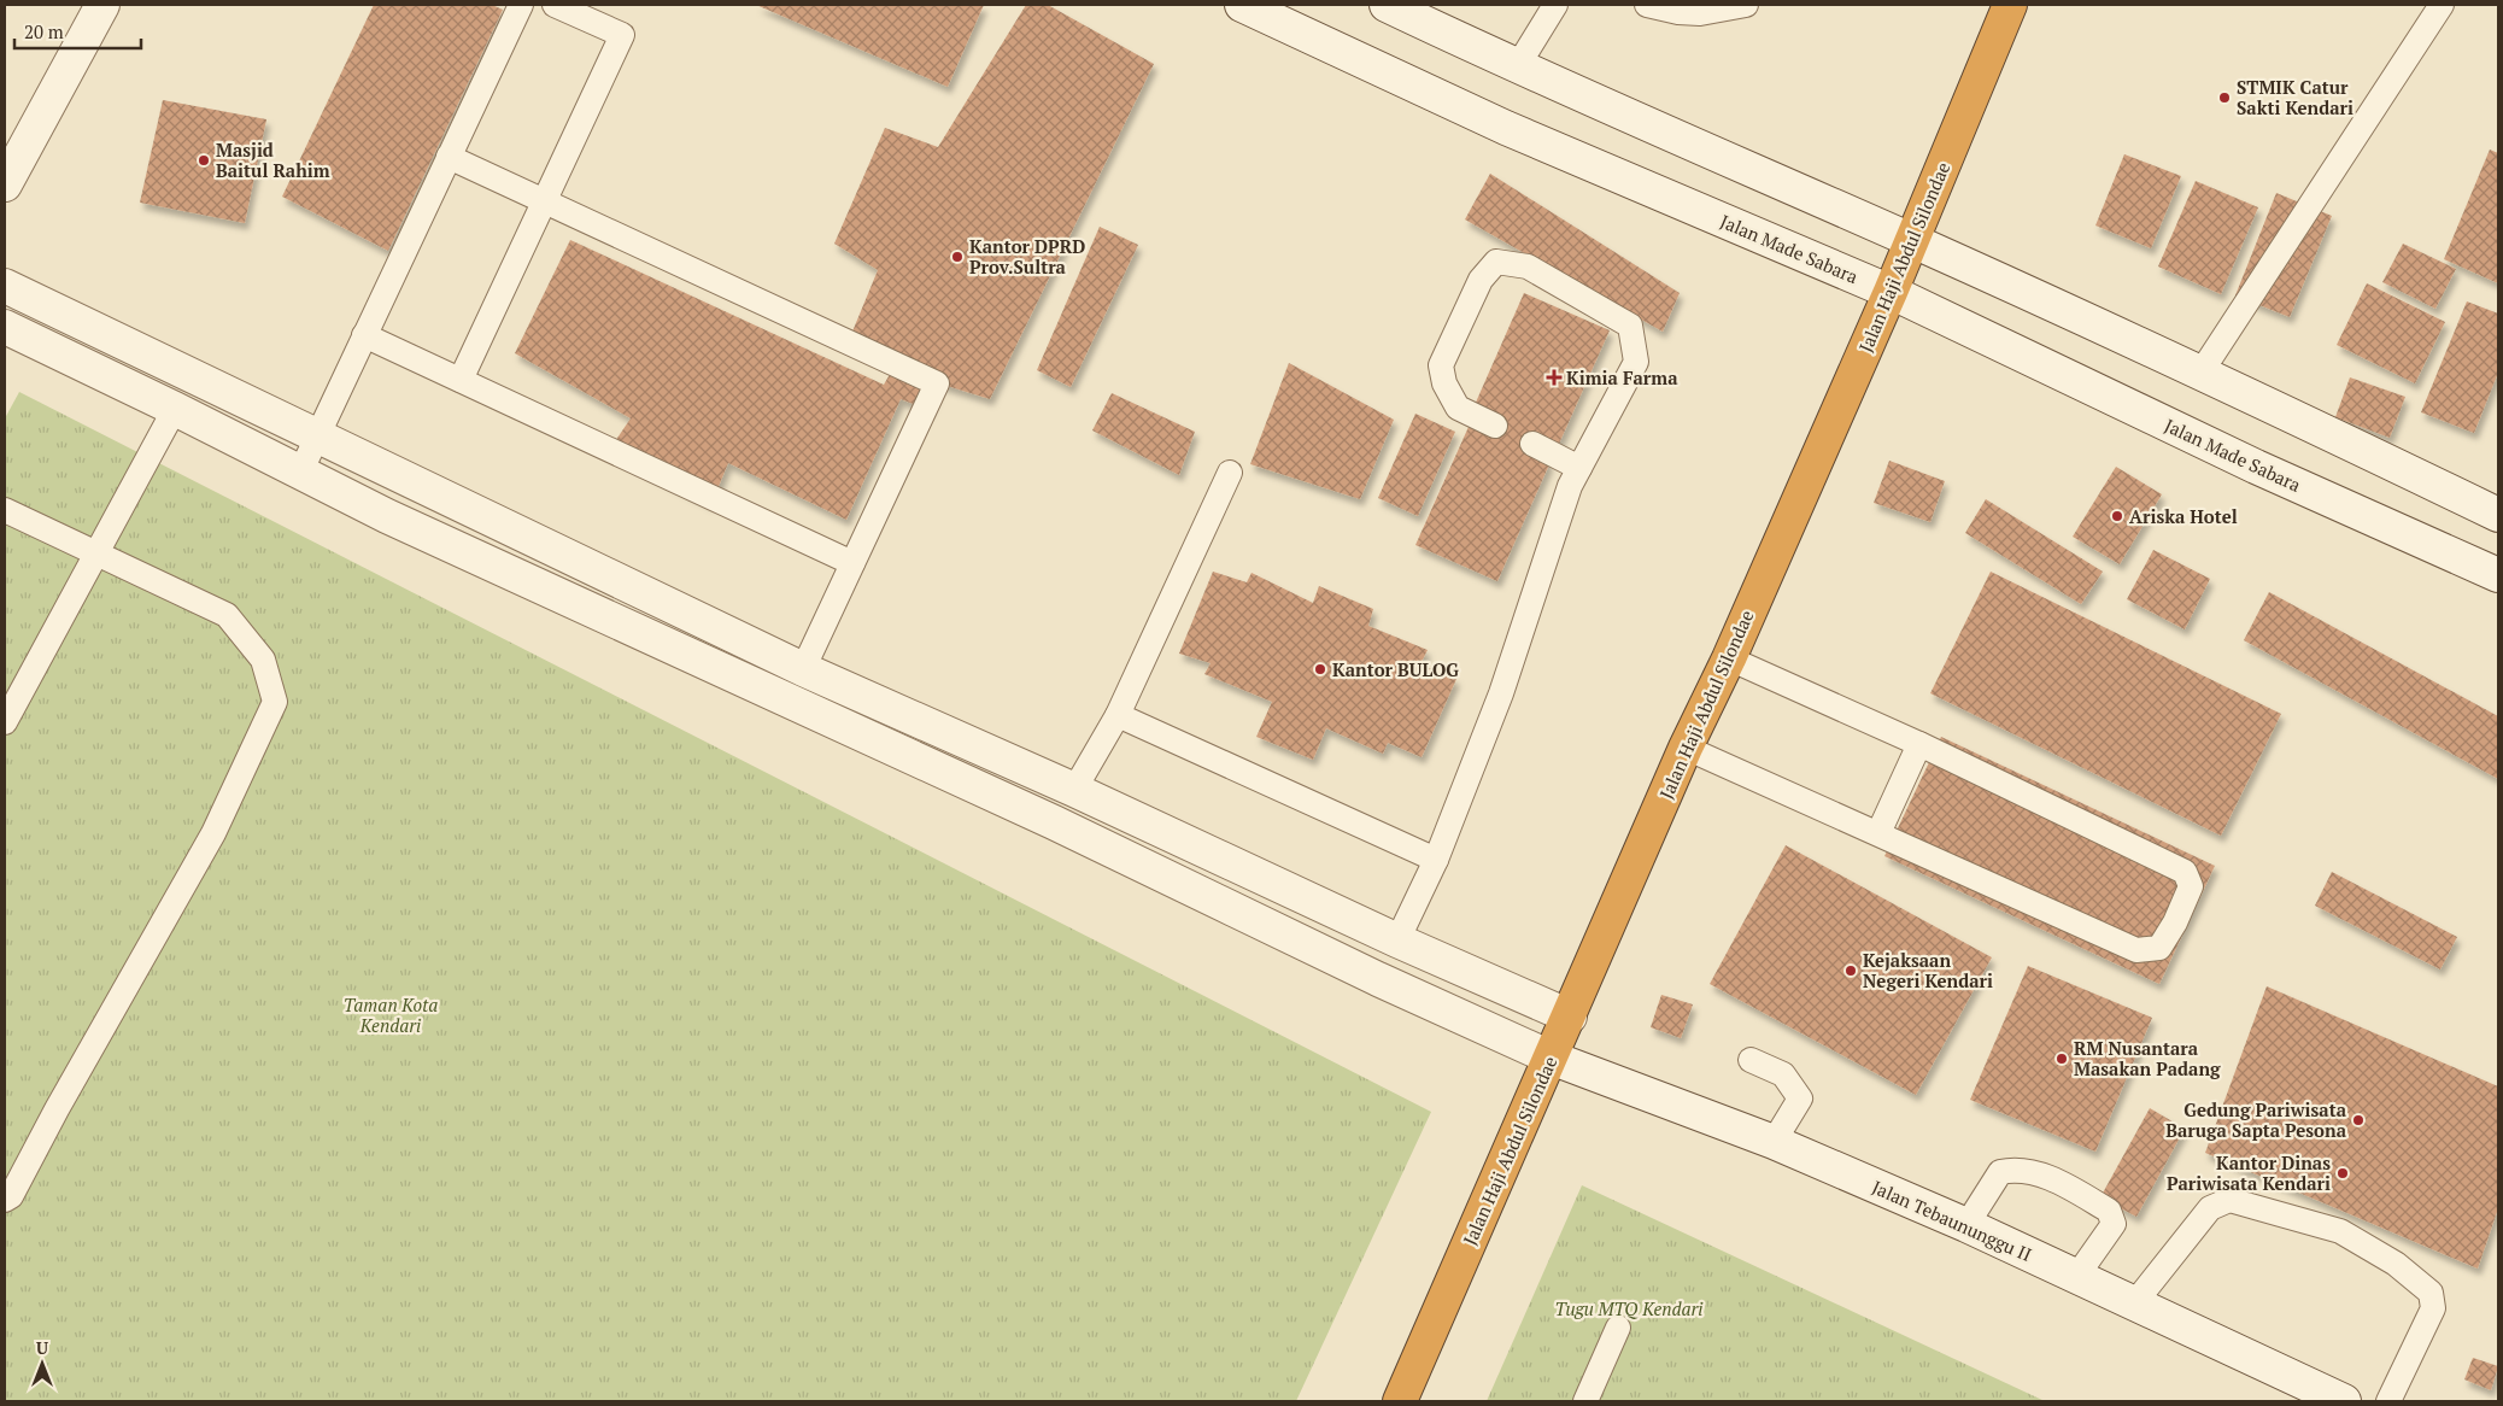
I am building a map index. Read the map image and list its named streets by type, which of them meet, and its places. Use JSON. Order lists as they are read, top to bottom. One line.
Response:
{"streets":{"highway":["Jalan Haji Abdul Silondae"],"street":["Jalan Made Sabara","Jalan Tebaununggu II"]},"crossings":[["Jalan Made Sabara","Jalan Haji Abdul Silondae"],["Jalan Haji Abdul Silondae","Jalan Tebaununggu II"]],"parks":["Taman Kota Kendari","Tugu MTQ Kendari"],"places":{"other":["STMIK Catur Sakti Kendari","Masjid Baitul Rahim","Kantor DPRD Prov.Sultra","Ariska Hotel","Kantor BULOG","Kejaksaan Negeri Kendari","RM Nusantara Masakan Padang","Gedung Pariwisata Baruga Sapta Pesona","Kantor Dinas Pariwisata Kendari"],"health":["Kimia Farma"]},"scale_bar":"20 m","north":"top"}
